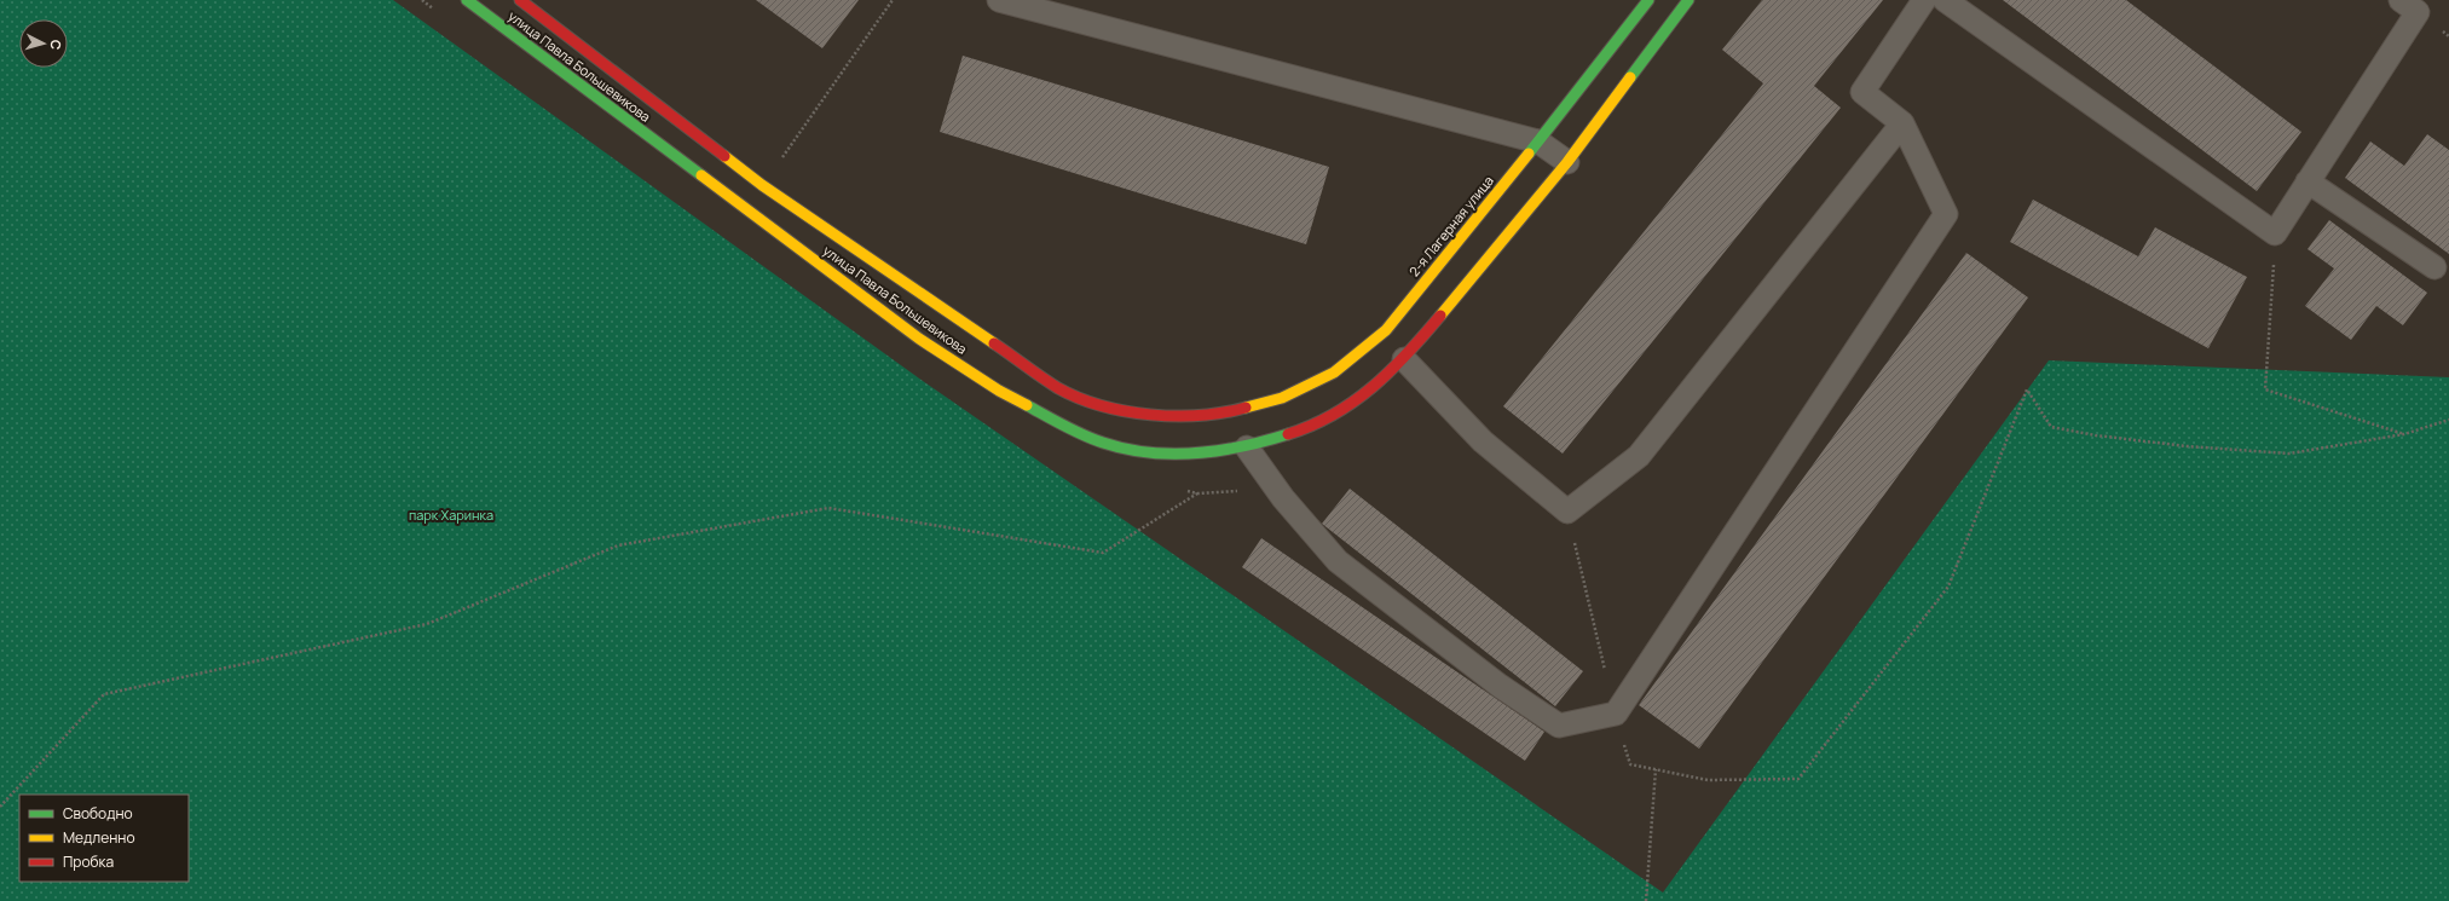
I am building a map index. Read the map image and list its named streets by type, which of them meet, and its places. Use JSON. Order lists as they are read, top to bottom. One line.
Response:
{"streets":{"main road":["улица Павла Большевикова","2-я Лагерная улица"]},"crossings":[["улица Павла Большевикова","2-я Лагерная улица"]],"parks":["парк Харинка"],"legend":["Свободно","Медленно","Пробка"],"north":"right"}
